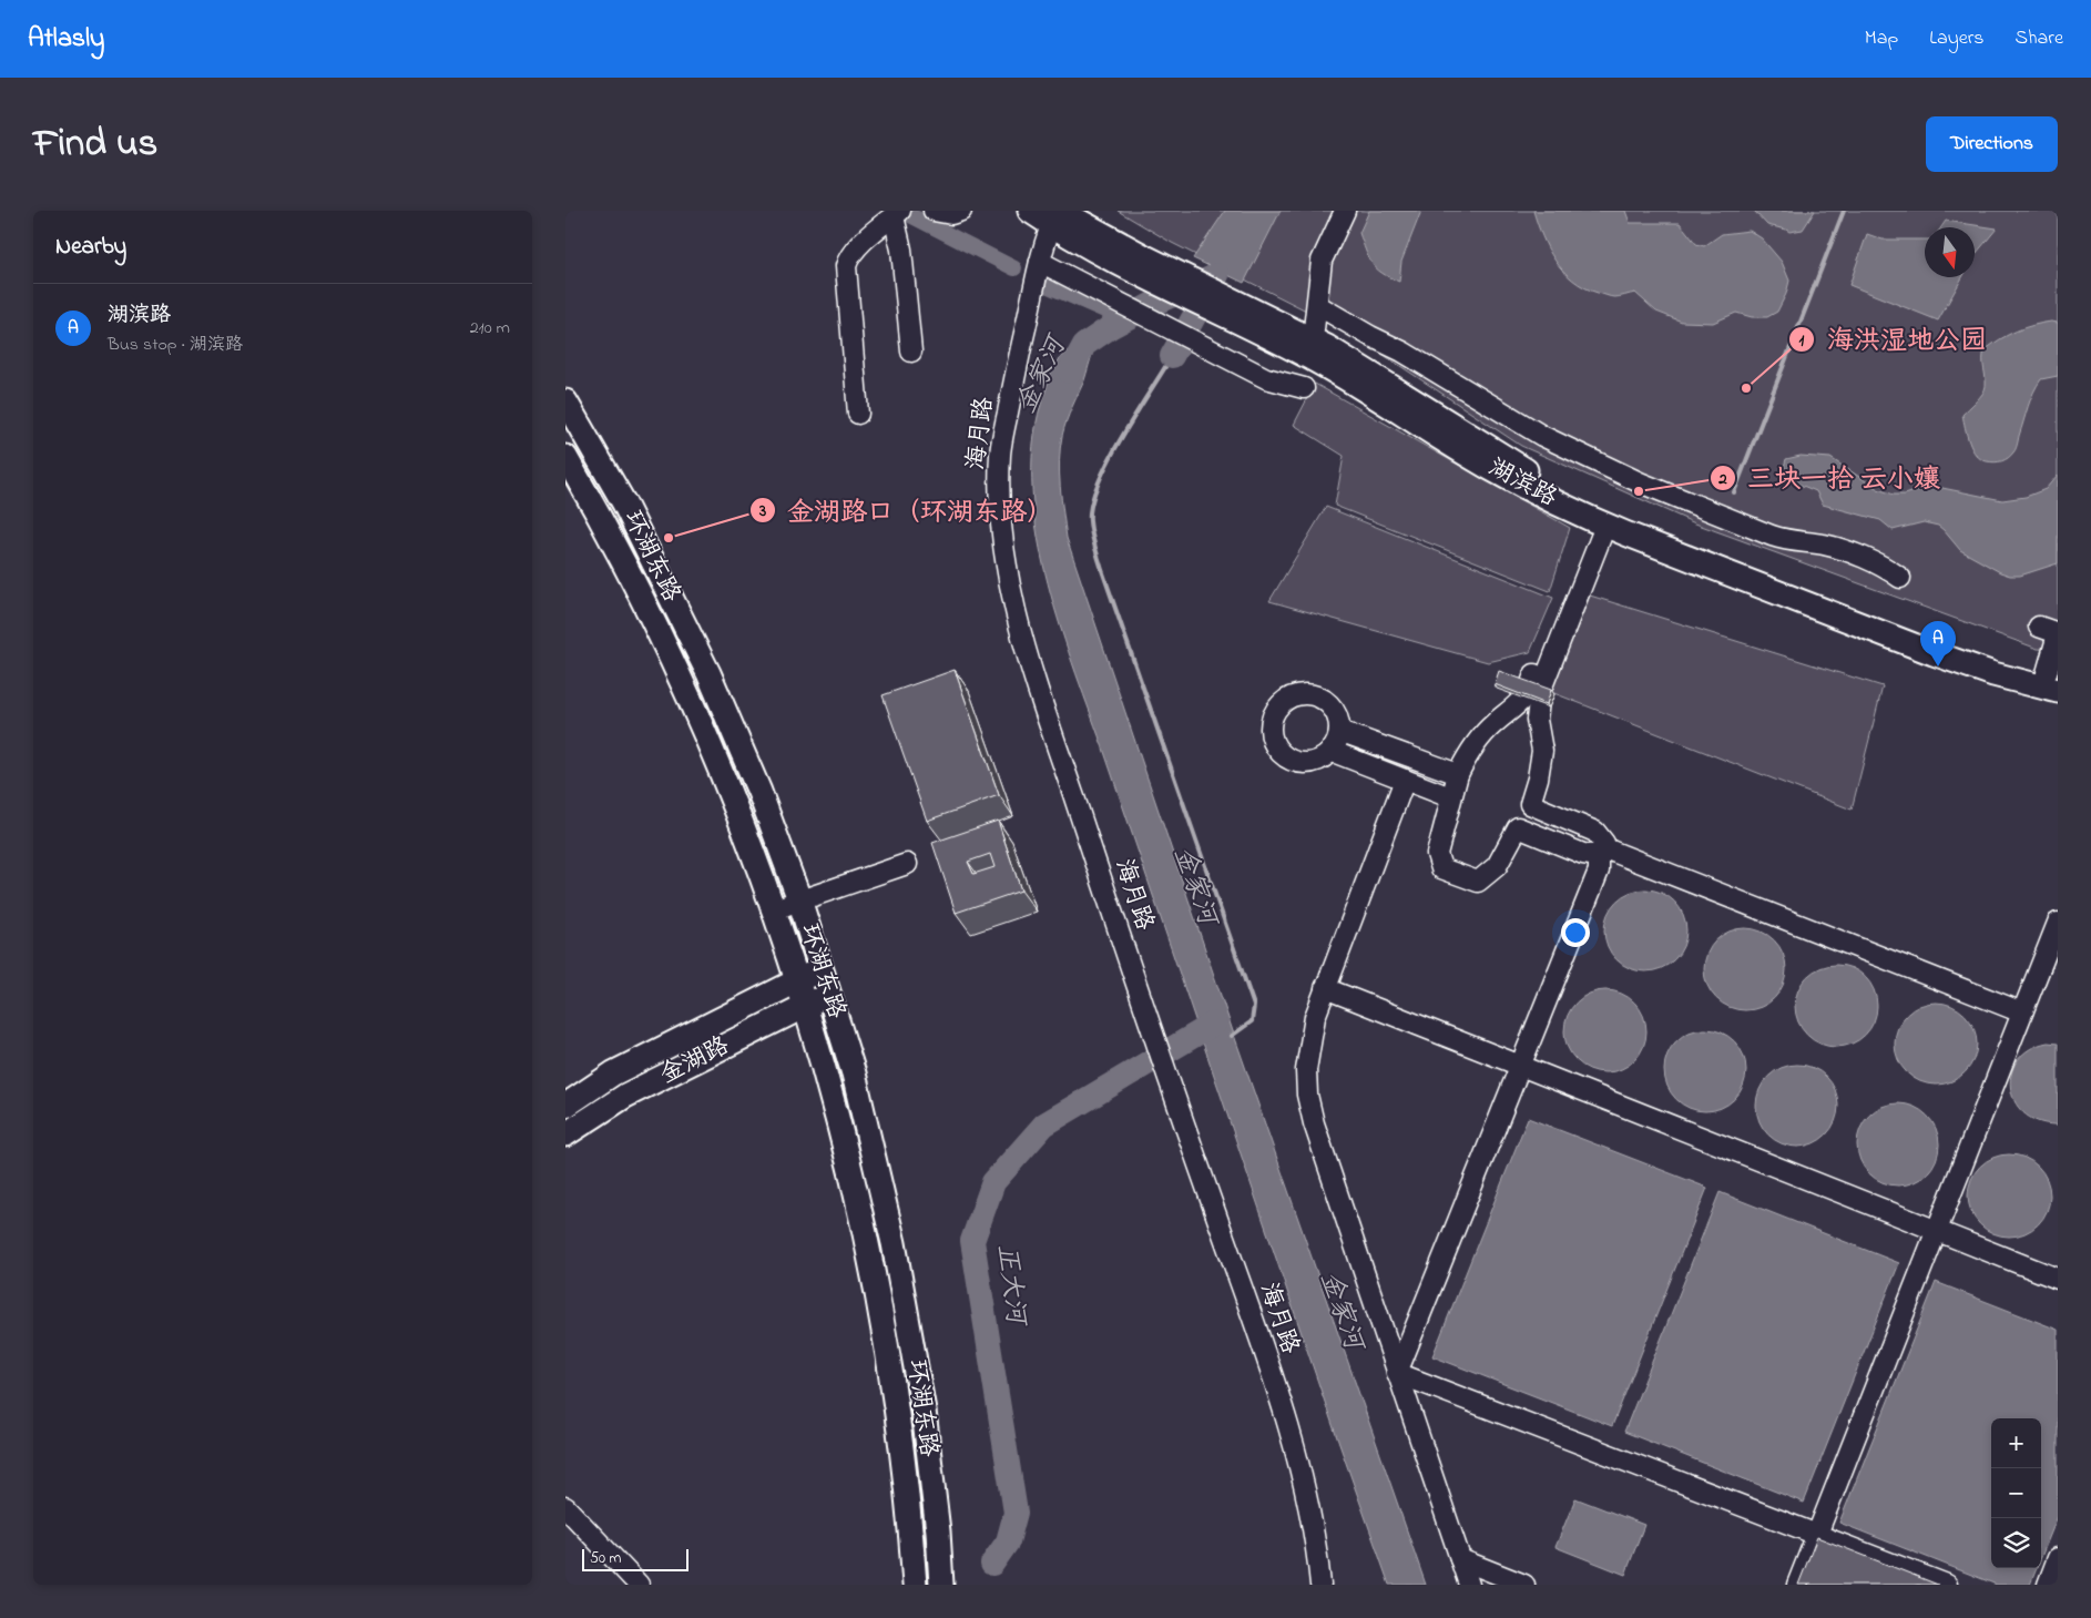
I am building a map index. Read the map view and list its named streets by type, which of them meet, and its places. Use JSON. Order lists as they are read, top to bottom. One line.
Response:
{"streets":{"main road":["湖滨路","环湖东路","金湖路"],"street":["海月路"]},"crossings":[["海月路","湖滨路"],["环湖东路","金湖路"]],"water":["金家河","正大河"],"places":["海洪湿地公园","三块一拾 云小孃","金湖路口（环湖东路）"],"scale_bar":"50 m","north":"bottom","page":{"header":"Atlasly","nav":["Map","Layers","Share"],"title":"Find us","buttons":"Directions","heading":"Nearby","list":[{"mark":"A","name":"湖滨路","note":"Bus stop · 湖滨路","value":"210 m"}],"pins":"A","map_buttons":["+","−"],"scale":"50 m"}}
